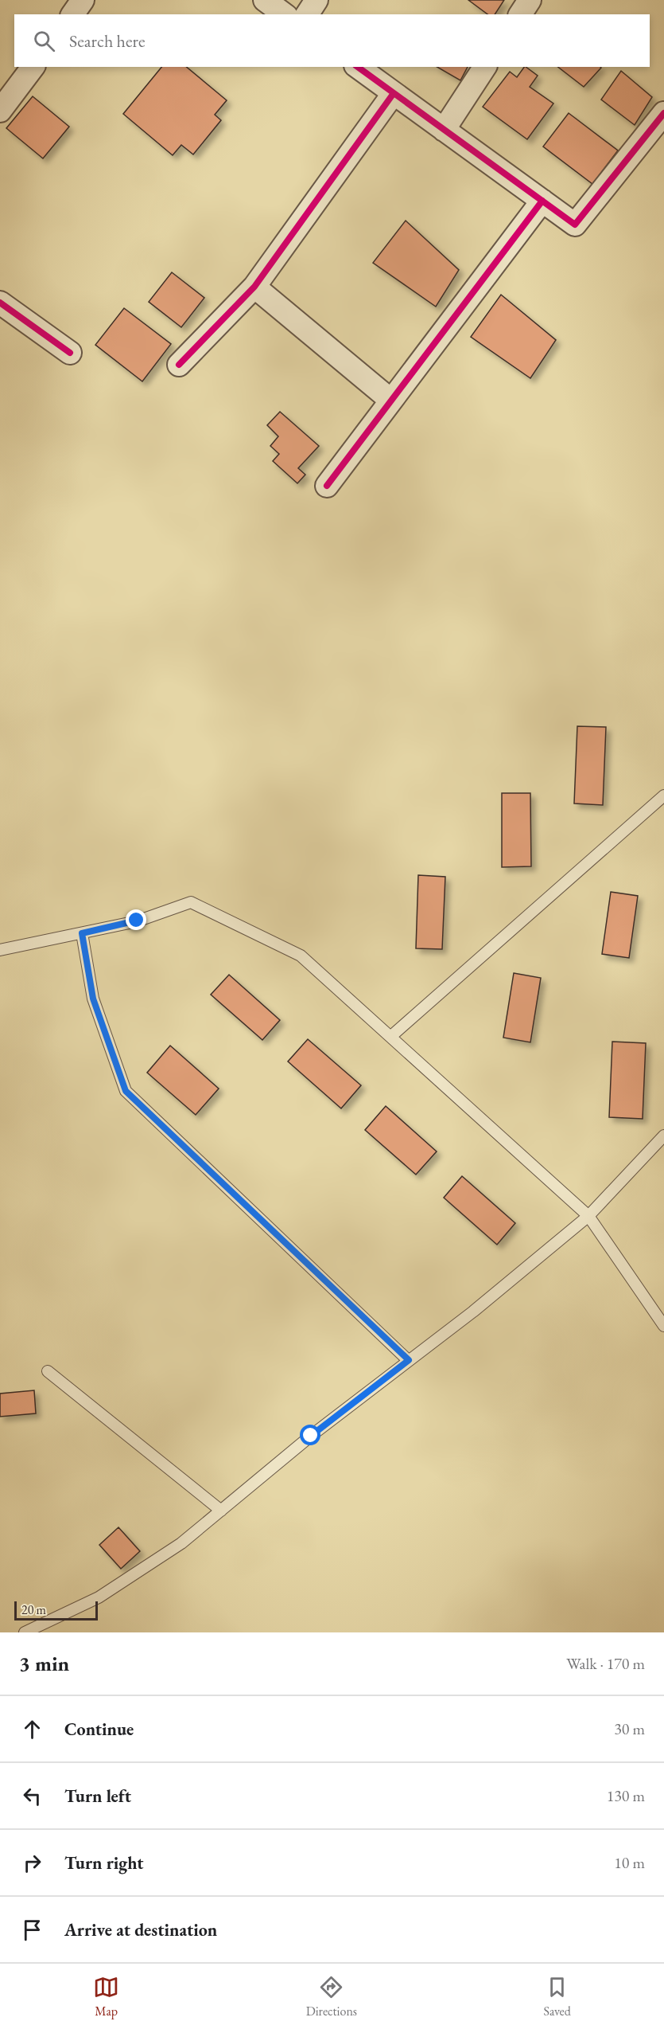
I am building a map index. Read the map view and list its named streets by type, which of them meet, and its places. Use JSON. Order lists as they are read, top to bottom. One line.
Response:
{"scale_bar":"20 m","page":{"search":"Search here","scale":"20 m","heading":["3 min","Walk · 170 m"],"list":[["Continue","30 m"],["Turn left","130 m"],["Turn right","10 m"],"Arrive at destination"],"nav":["Map","Directions","Saved"]}}
